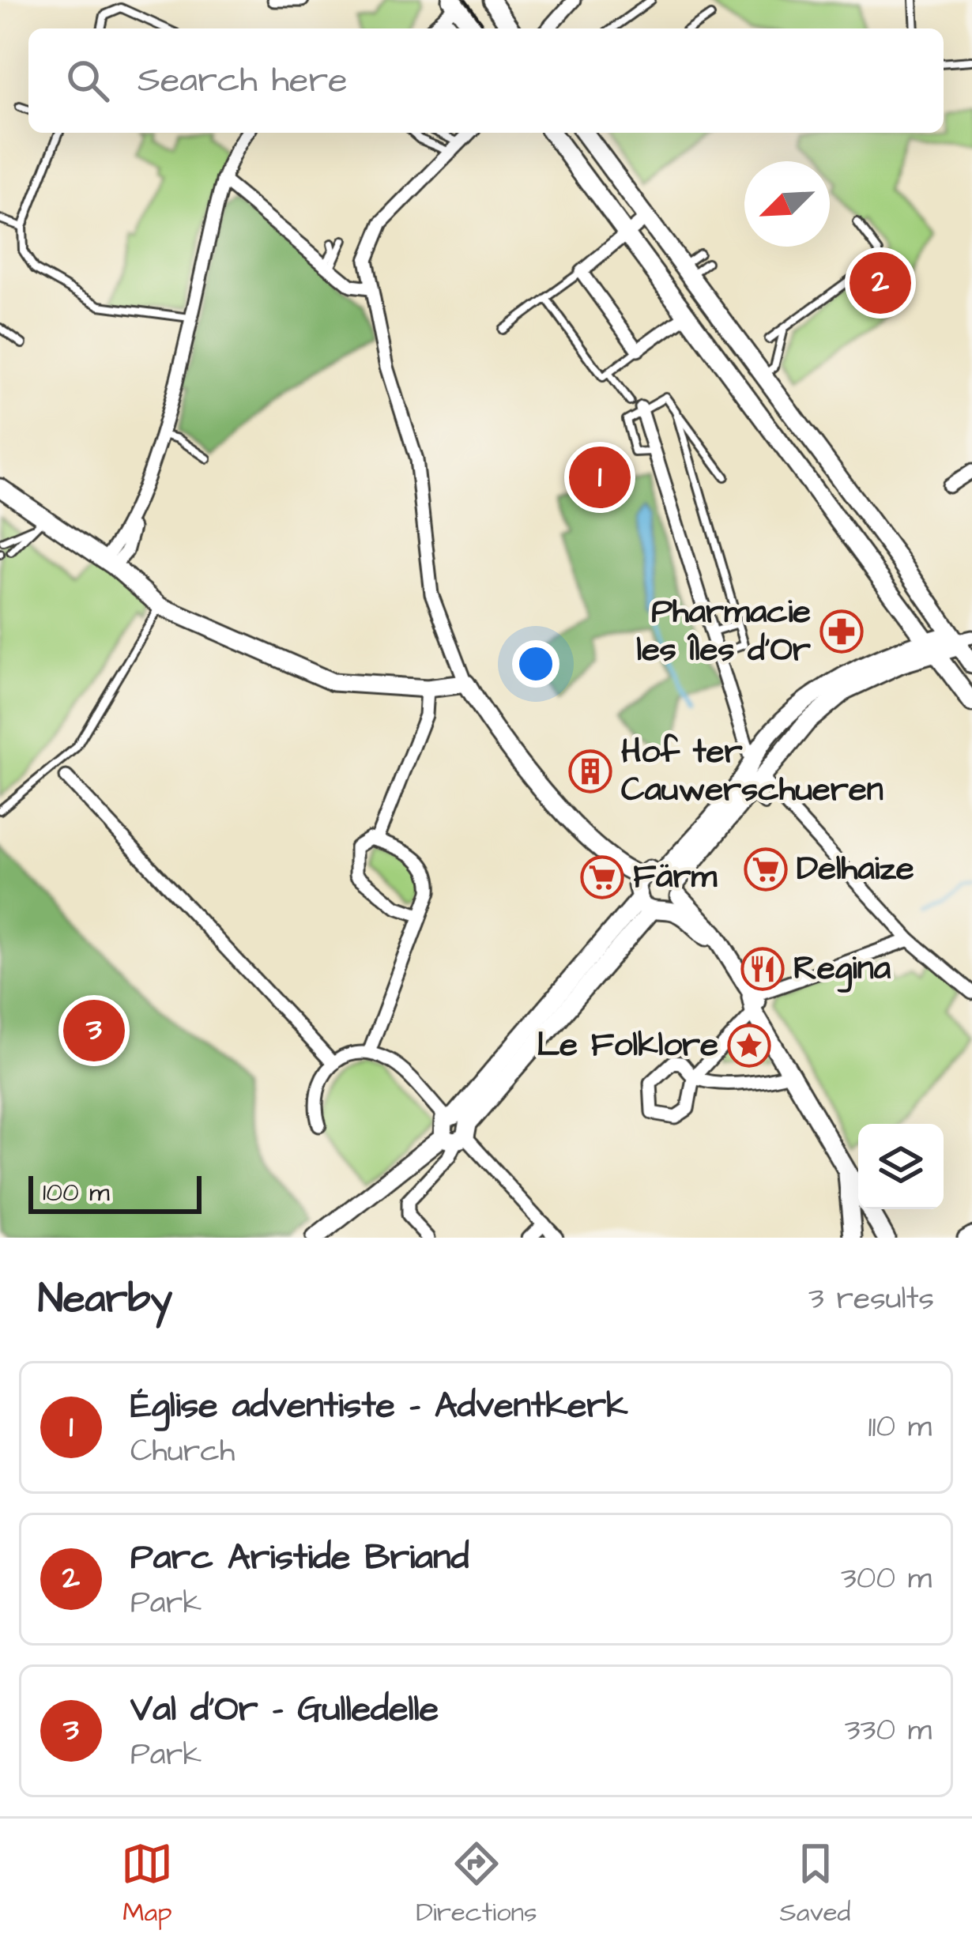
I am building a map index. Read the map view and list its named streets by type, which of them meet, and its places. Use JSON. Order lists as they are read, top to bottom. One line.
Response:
{"places":{"pharmacy":["Pharmacie les Îles d'Or"],"building":["Hof ter Cauwerschueren"],"supermarket":["Delhaize","Färm"],"restaurant":["Regina"],"place":["Le Folklore"]},"scale_bar":"100 m","north":"bottom left","page":{"search":"Search here","pins":["2","1","3"],"scale":"100 m","heading":["Nearby","3 results"],"list":[{"mark":"1","name":"Église adventiste - Adventkerk","note":"Church","value":"110 m"},{"mark":"2","name":"Parc Aristide Briand","note":"Park","value":"300 m"},{"mark":"3","name":"Val d'Or - Gulledelle","note":"Park","value":"330 m"}],"nav":["Map","Directions","Saved"]}}
